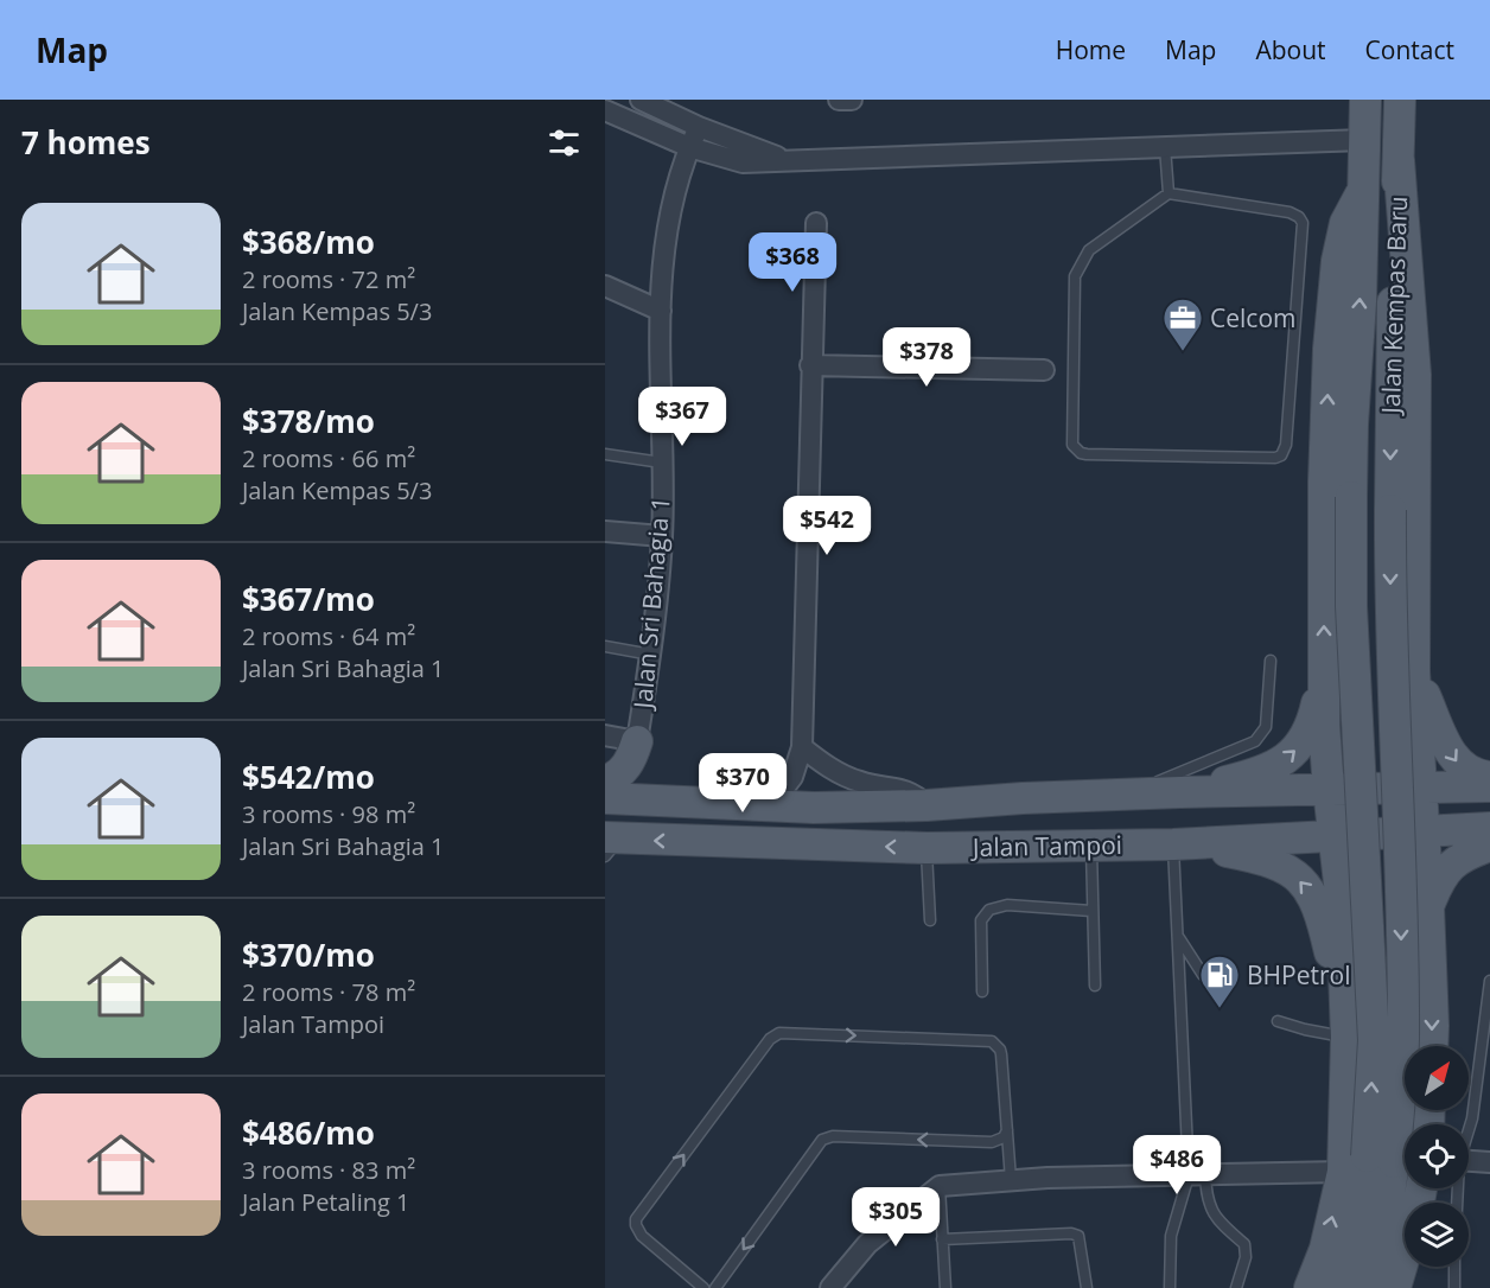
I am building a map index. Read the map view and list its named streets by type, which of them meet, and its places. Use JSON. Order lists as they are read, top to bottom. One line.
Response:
{"streets":{"main road":["Jalan Kempas Baru","Jalan Tampoi"],"street":["Jalan Sri Bahagia 1"]},"places":{"office":["Celcom"],"fuel station":["BHPetrol"]},"north":"top right","page":{"header":"Map","nav":["Home","Map","About","Contact"],"heading":"7 homes","list":[{"name":"$368/mo","note":"2 rooms · 72 m² · Jalan Kempas 5/3"},{"name":"$378/mo","note":"2 rooms · 66 m² · Jalan Kempas 5/3"},{"name":"$367/mo","note":"2 rooms · 64 m² · Jalan Sri Bahagia 1"},{"name":"$542/mo","note":"3 rooms · 98 m² · Jalan Sri Bahagia 1"},{"name":"$370/mo","note":"2 rooms · 78 m² · Jalan Tampoi"},{"name":"$486/mo","note":"3 rooms · 83 m² · Jalan Petaling 1"}],"price":["$368","$378","$367","$542","$370","$486","$305"]}}
